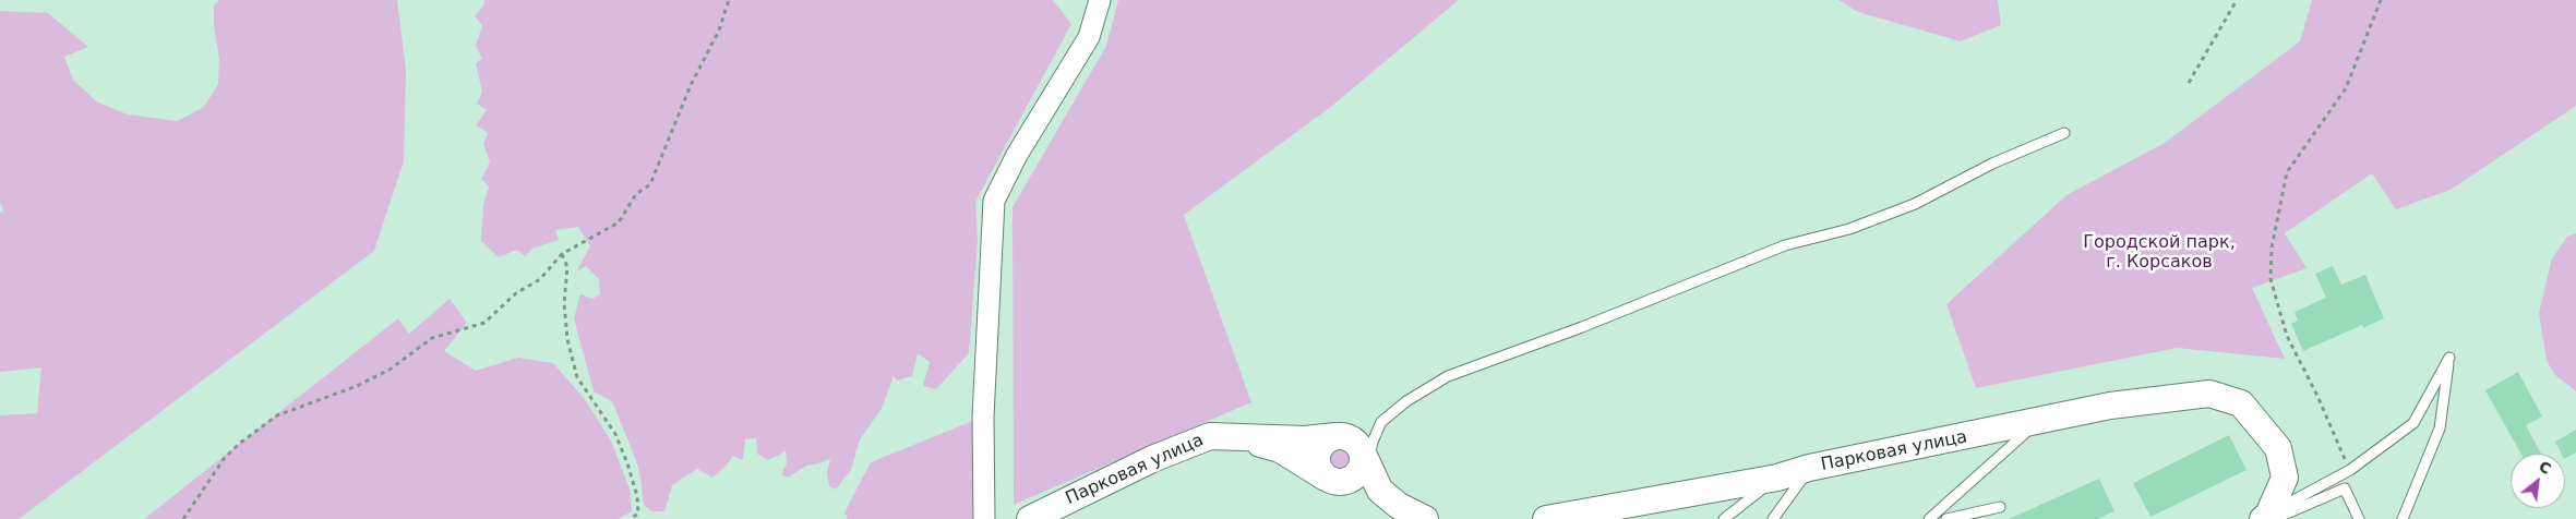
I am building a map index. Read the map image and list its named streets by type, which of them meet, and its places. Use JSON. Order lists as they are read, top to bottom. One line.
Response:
{"streets":{"street":["Парковая улица"]},"parks":["Городской парк, г. Корсаков"],"north":"top right"}
